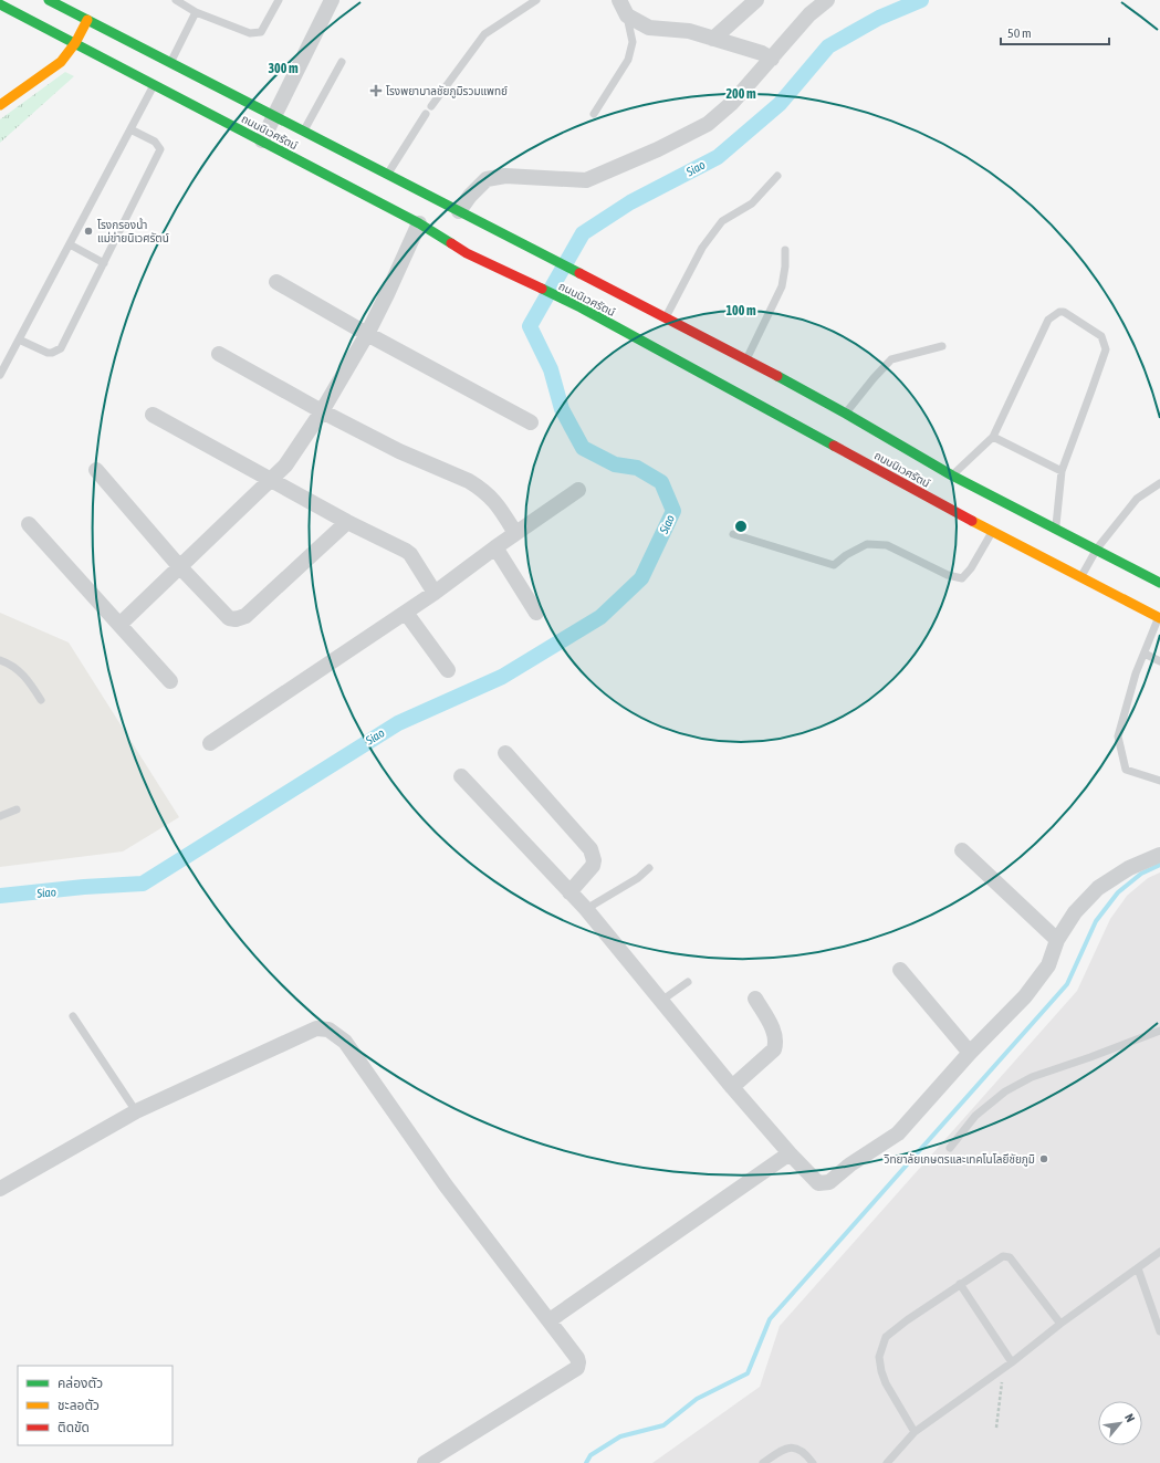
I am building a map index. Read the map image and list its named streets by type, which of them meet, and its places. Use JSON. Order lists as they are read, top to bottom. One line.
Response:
{"streets":{"main road":["ถนนนิเวศรัตน์"]},"water":["Siao"],"places":{"health":["โรงพยาบาลชัยภูมิรวมแพทย์"],"other":["โรงกรองน้ำ แม่ข่ายนิเวศรัตน์","วิทยาลัยเกษตรและเทคโนโลยีชัยภูมิ"]},"legend":["คล่องตัว","ชะลอตัว","ติดขัด"],"scale_bar":"50 m","north":"top right","rings":["300 m","200 m","100 m"]}
